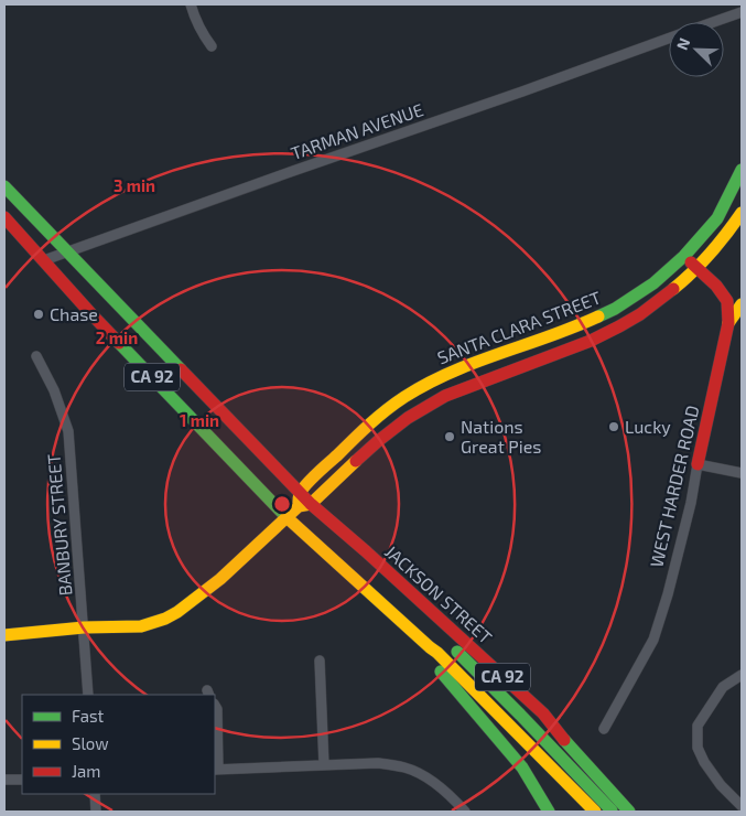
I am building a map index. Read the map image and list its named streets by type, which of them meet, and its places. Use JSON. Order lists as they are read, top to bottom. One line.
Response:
{"streets":{"main road":["SANTA CLARA STREET","CA 92","WEST HARDER ROAD","JACKSON STREET"],"street":["TARMAN AVENUE","BANBURY STREET"]},"crossings":[["TARMAN AVENUE","CA 92"],["SANTA CLARA STREET","CA 92"],["SANTA CLARA STREET","WEST HARDER ROAD"],["SANTA CLARA STREET","BANBURY STREET"],["SANTA CLARA STREET","JACKSON STREET"],["CA 92","JACKSON STREET"]],"places":["Chase","Lucky","Nations Great Pies"],"legend":["Fast","Slow","Jam"],"north":"top left","rings":["3 min","2 min","1 min"]}
